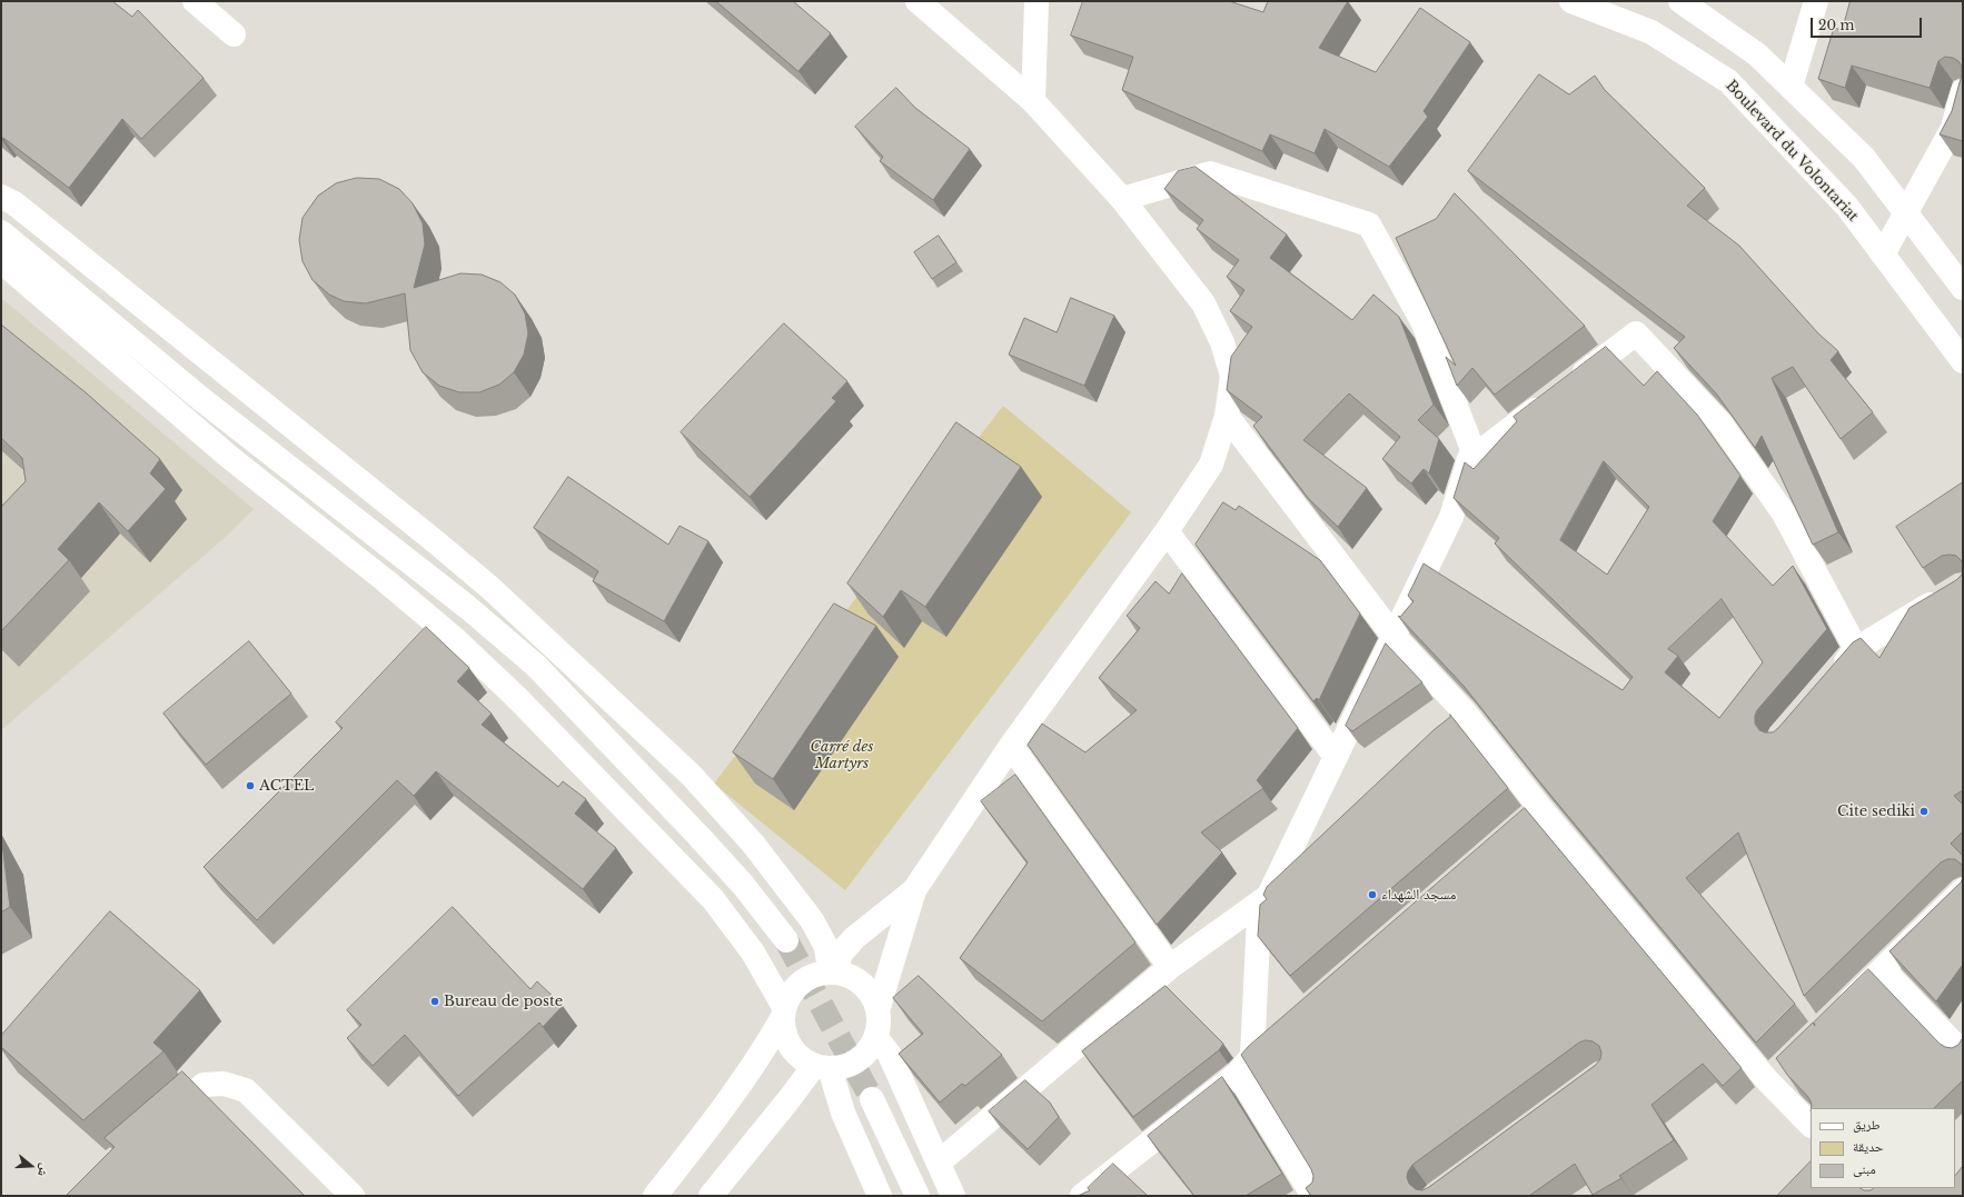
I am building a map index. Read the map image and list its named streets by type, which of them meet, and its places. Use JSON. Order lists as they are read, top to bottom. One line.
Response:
{"streets":{"street":["Boulevard du Volontariat"]},"parks":["Carré des Martyrs"],"places":["ACTEL","Cite sediki","مسجد الشهداء","Bureau de poste"],"legend":["طريق","حديقة","مبنى"],"scale_bar":"20 m","north":"right"}
